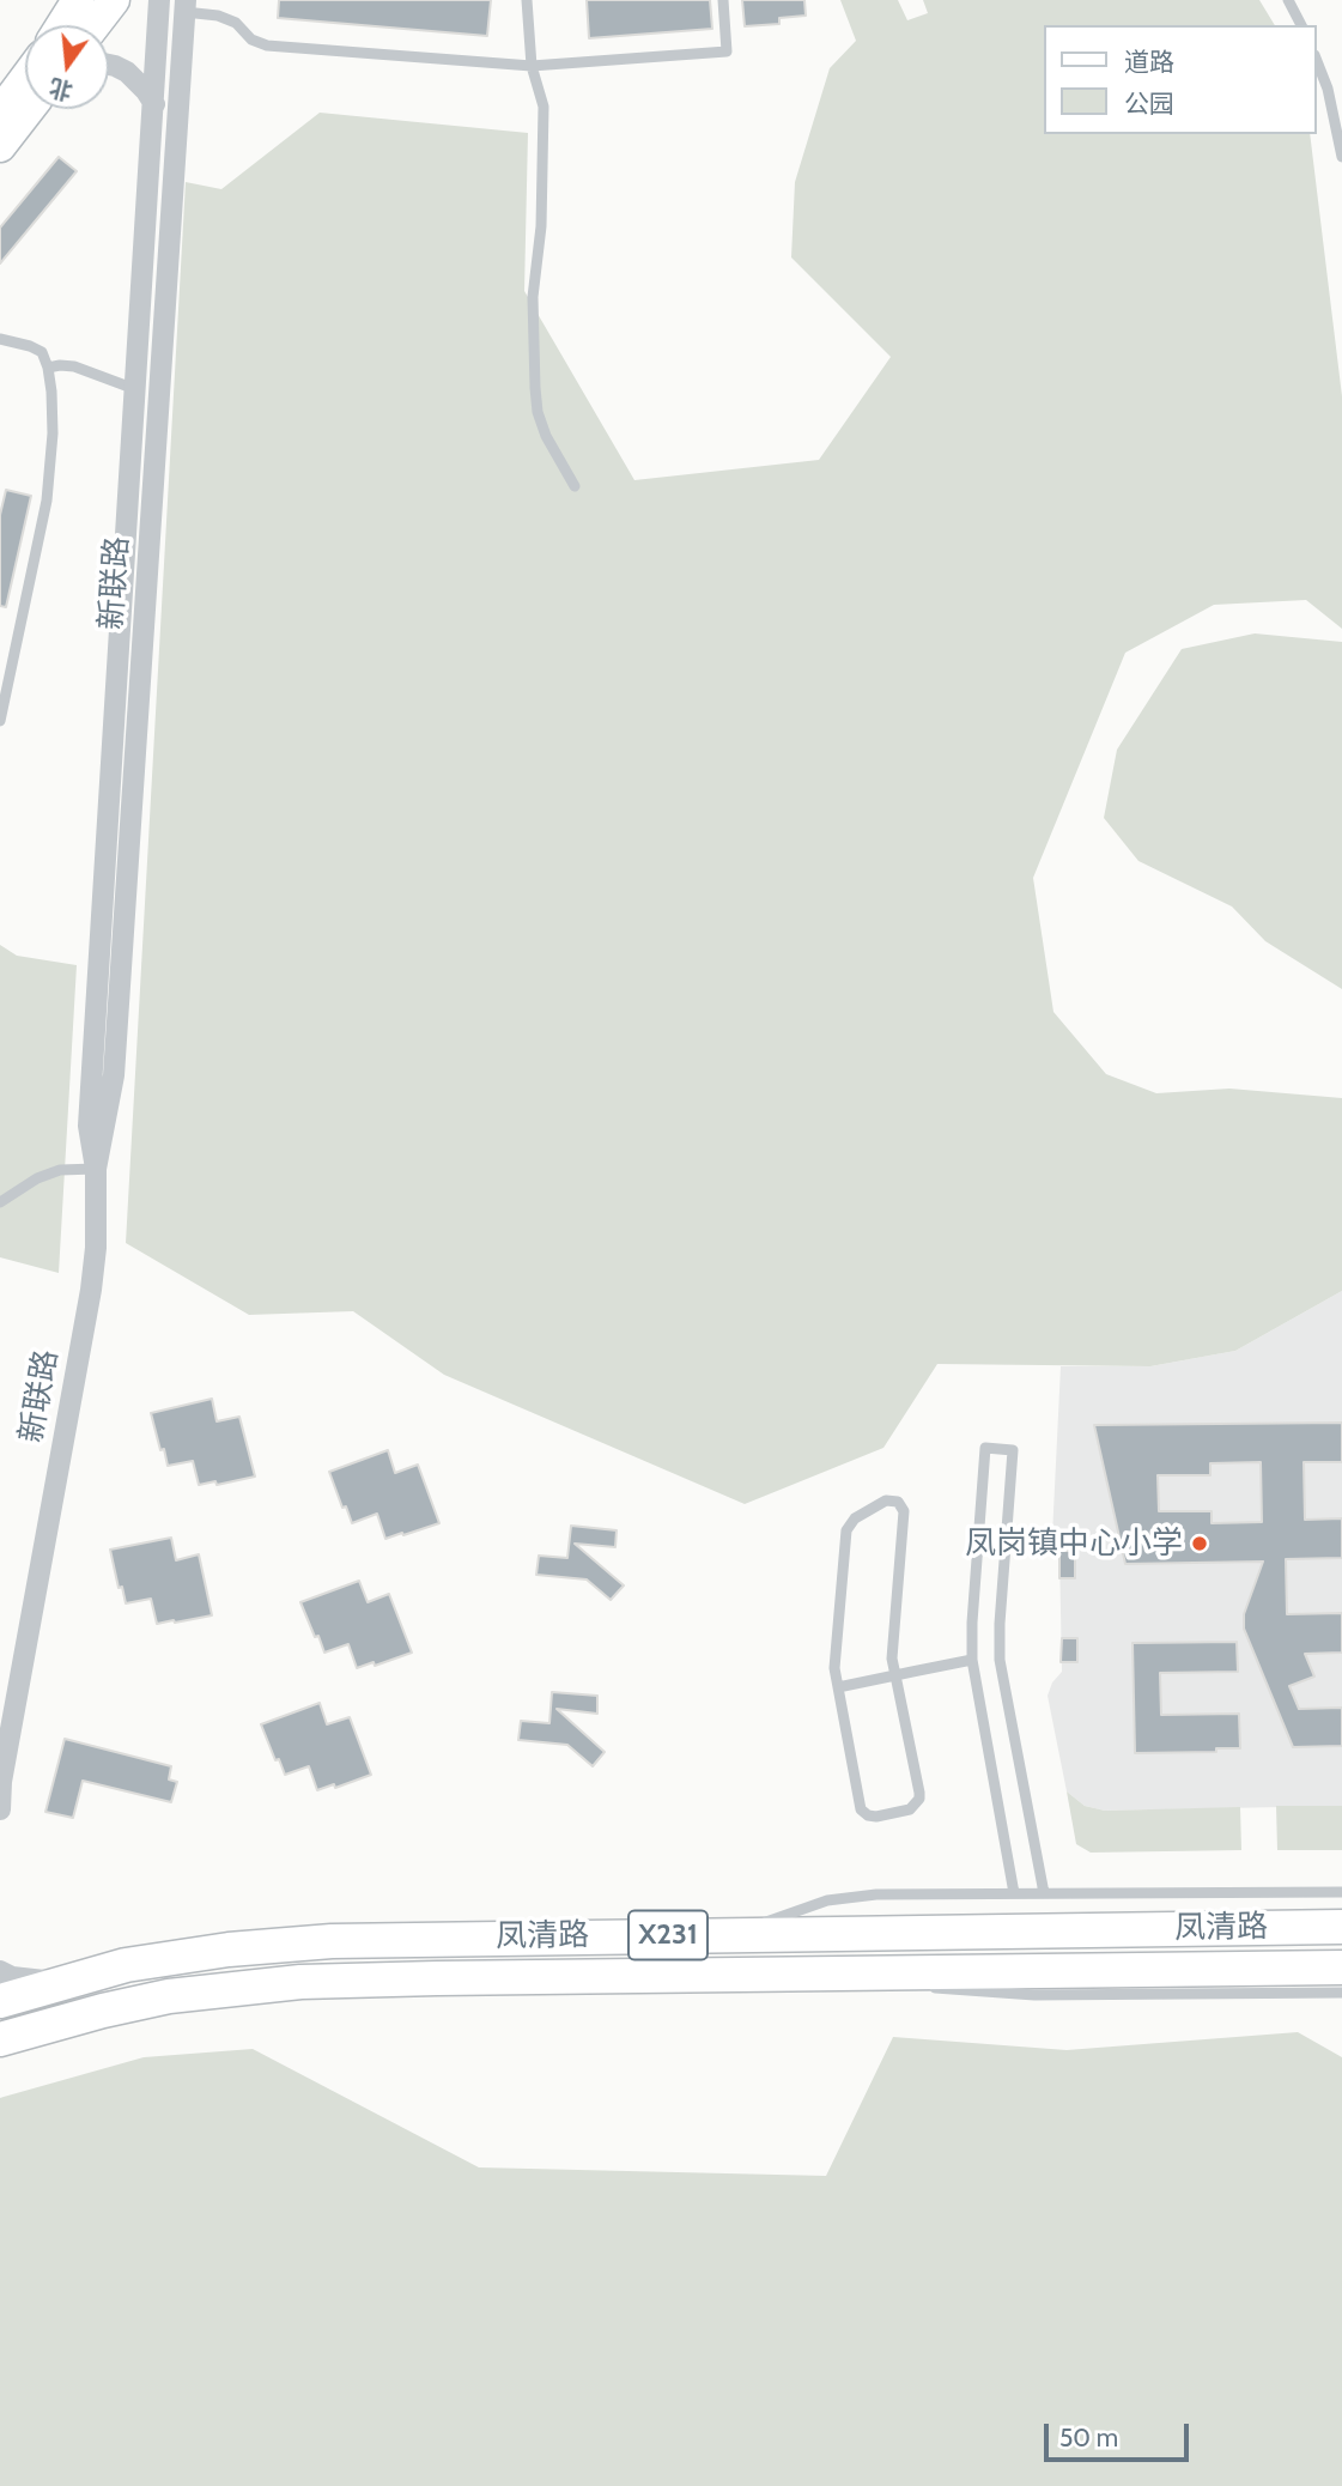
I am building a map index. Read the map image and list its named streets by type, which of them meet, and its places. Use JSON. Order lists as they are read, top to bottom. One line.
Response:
{"streets":{"main road":["凤清路","X231"],"street":["新联路"]},"places":["凤岗镇中心小学"],"legend":["道路","公园"],"scale_bar":"50 m","north":"bottom"}
